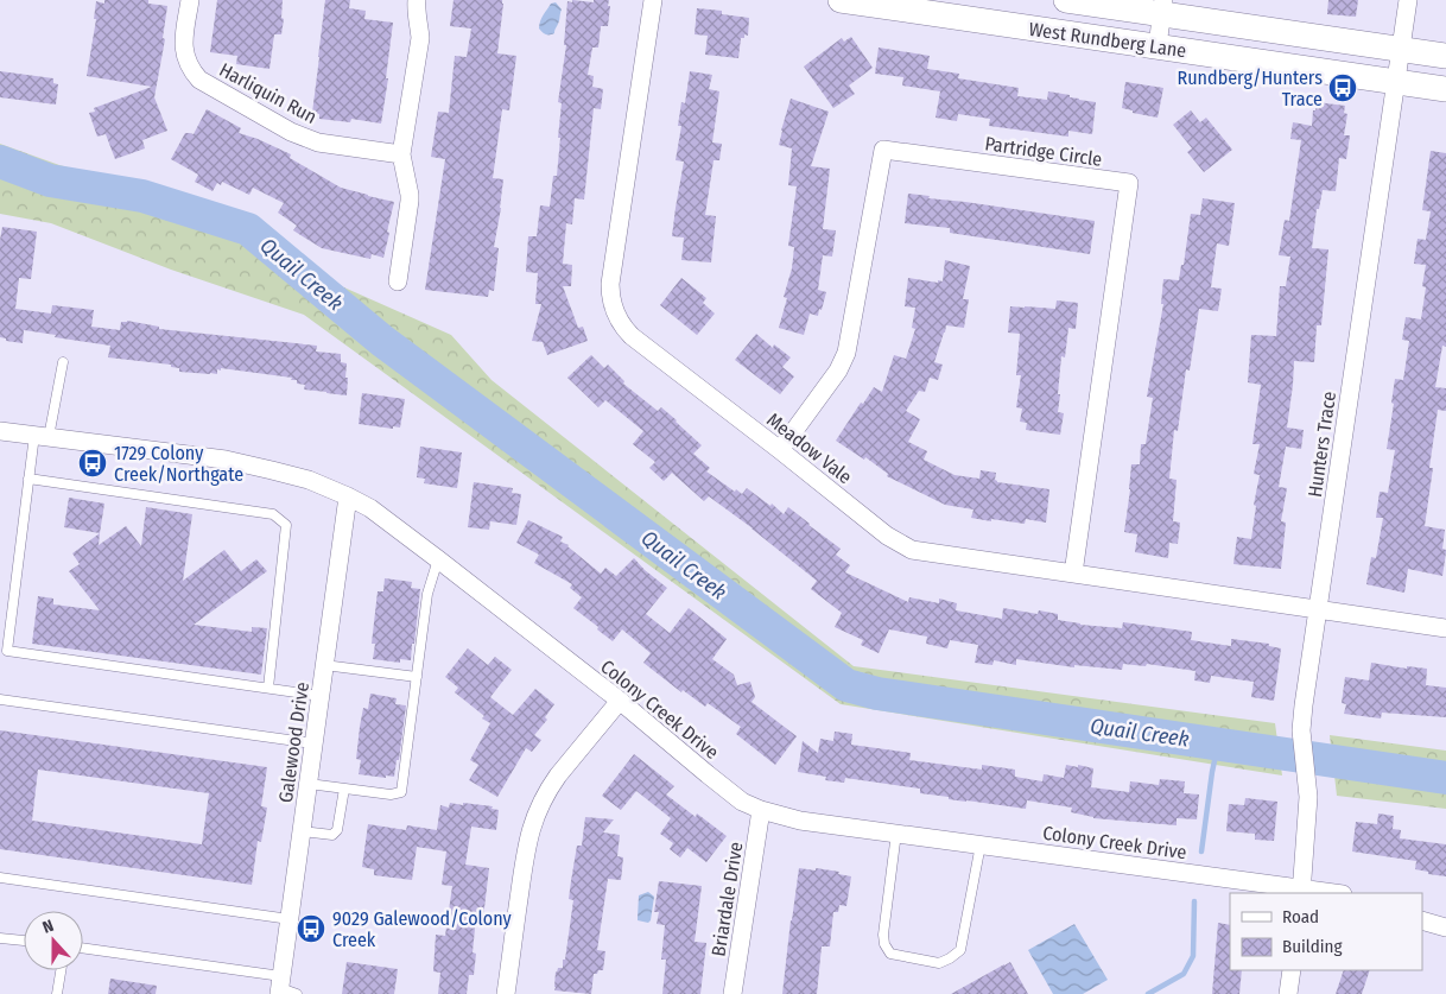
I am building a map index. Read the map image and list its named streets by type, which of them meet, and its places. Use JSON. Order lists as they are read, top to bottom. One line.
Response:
{"streets":{"main road":["West Rundberg Lane"],"street":["Harliquin Run","Partridge Circle","Hunters Trace","Meadow Vale","Colony Creek Drive","Galewood Drive","Briardale Drive"]},"crossings":[["West Rundberg Lane","Hunters Trace"],["Partridge Circle","Meadow Vale"],["Hunters Trace","Meadow Vale"],["Hunters Trace","Colony Creek Drive"],["Colony Creek Drive","Galewood Drive"],["Colony Creek Drive","Briardale Drive"]],"water":["Quail Creek"],"places":{"bus stop":["Rundberg/Hunters Trace","1729 Colony Creek/Northgate","9029 Galewood/Colony Creek"]},"legend":["Road","Building"],"north":"top"}
